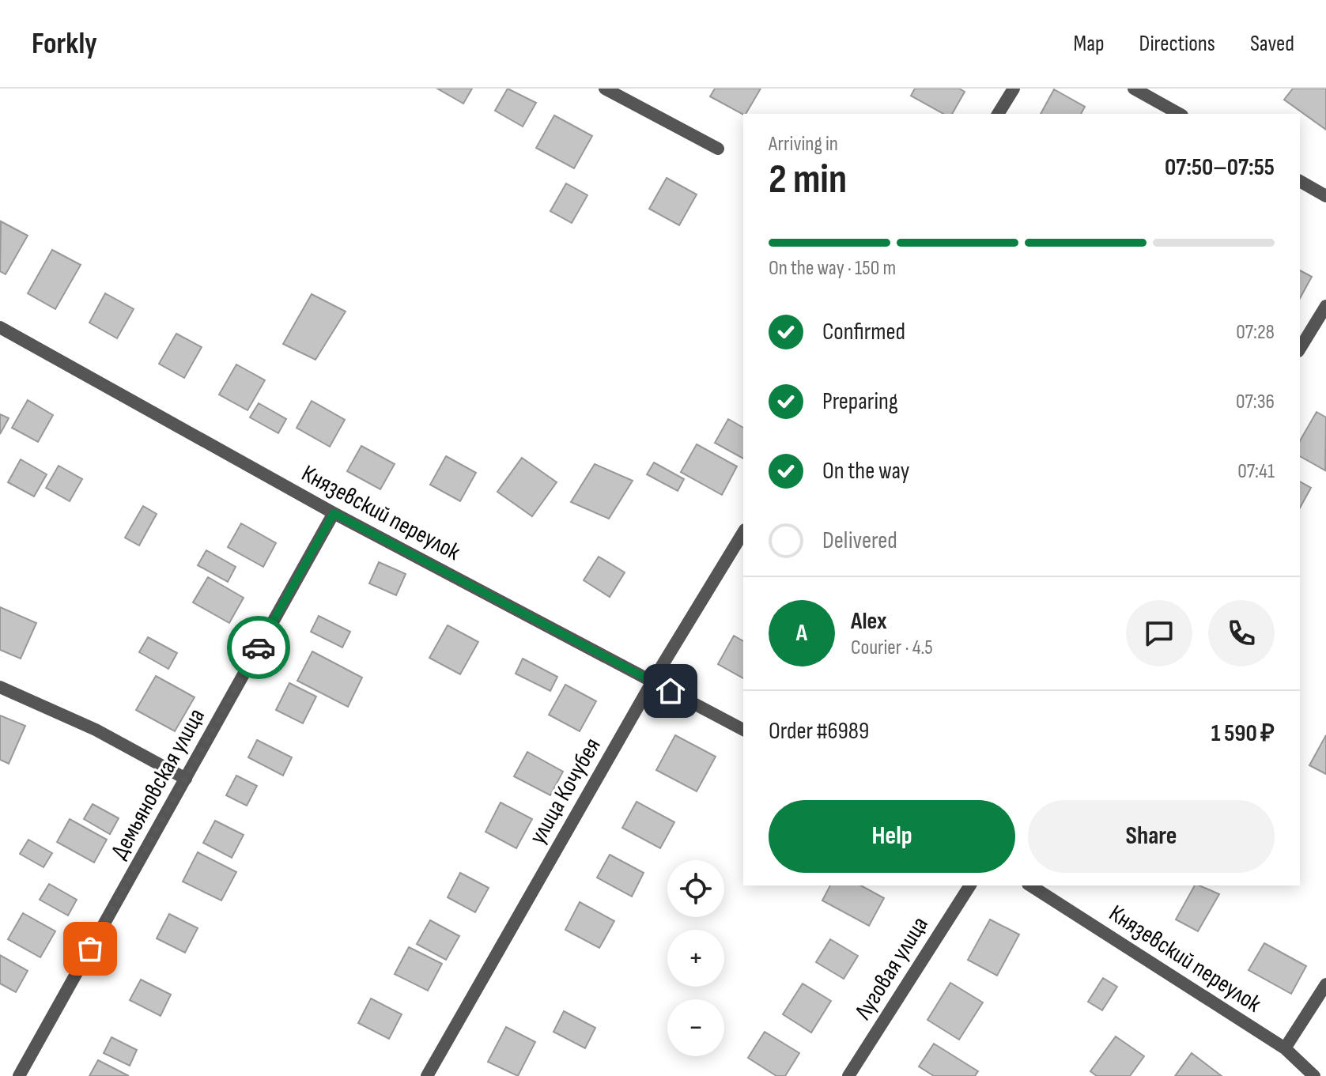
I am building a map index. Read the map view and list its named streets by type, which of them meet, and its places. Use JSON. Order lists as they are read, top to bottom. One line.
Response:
{"streets":{"street":["Князевский переулок","Демьяновская улица","улица Кочубея","Луговая улица"]},"crossings":[["Князевский переулок","Демьяновская улица"],["Князевский переулок","улица Кочубея"]],"page":{"header":"Forkly","nav":["Map","Directions","Saved"],"heading":["2 min","Arriving in","07:50–07:55"],"panel":["Alex","Courier · 4.5","Order #6989","1 590 ₽"],"bar":"On the way · 150 m","list":[["Confirmed","07:28"],["Preparing","07:36"],["On the way","07:41"],"Delivered"],"round":"A","buttons":["Help","Share"],"map_buttons":["+","−"]}}
